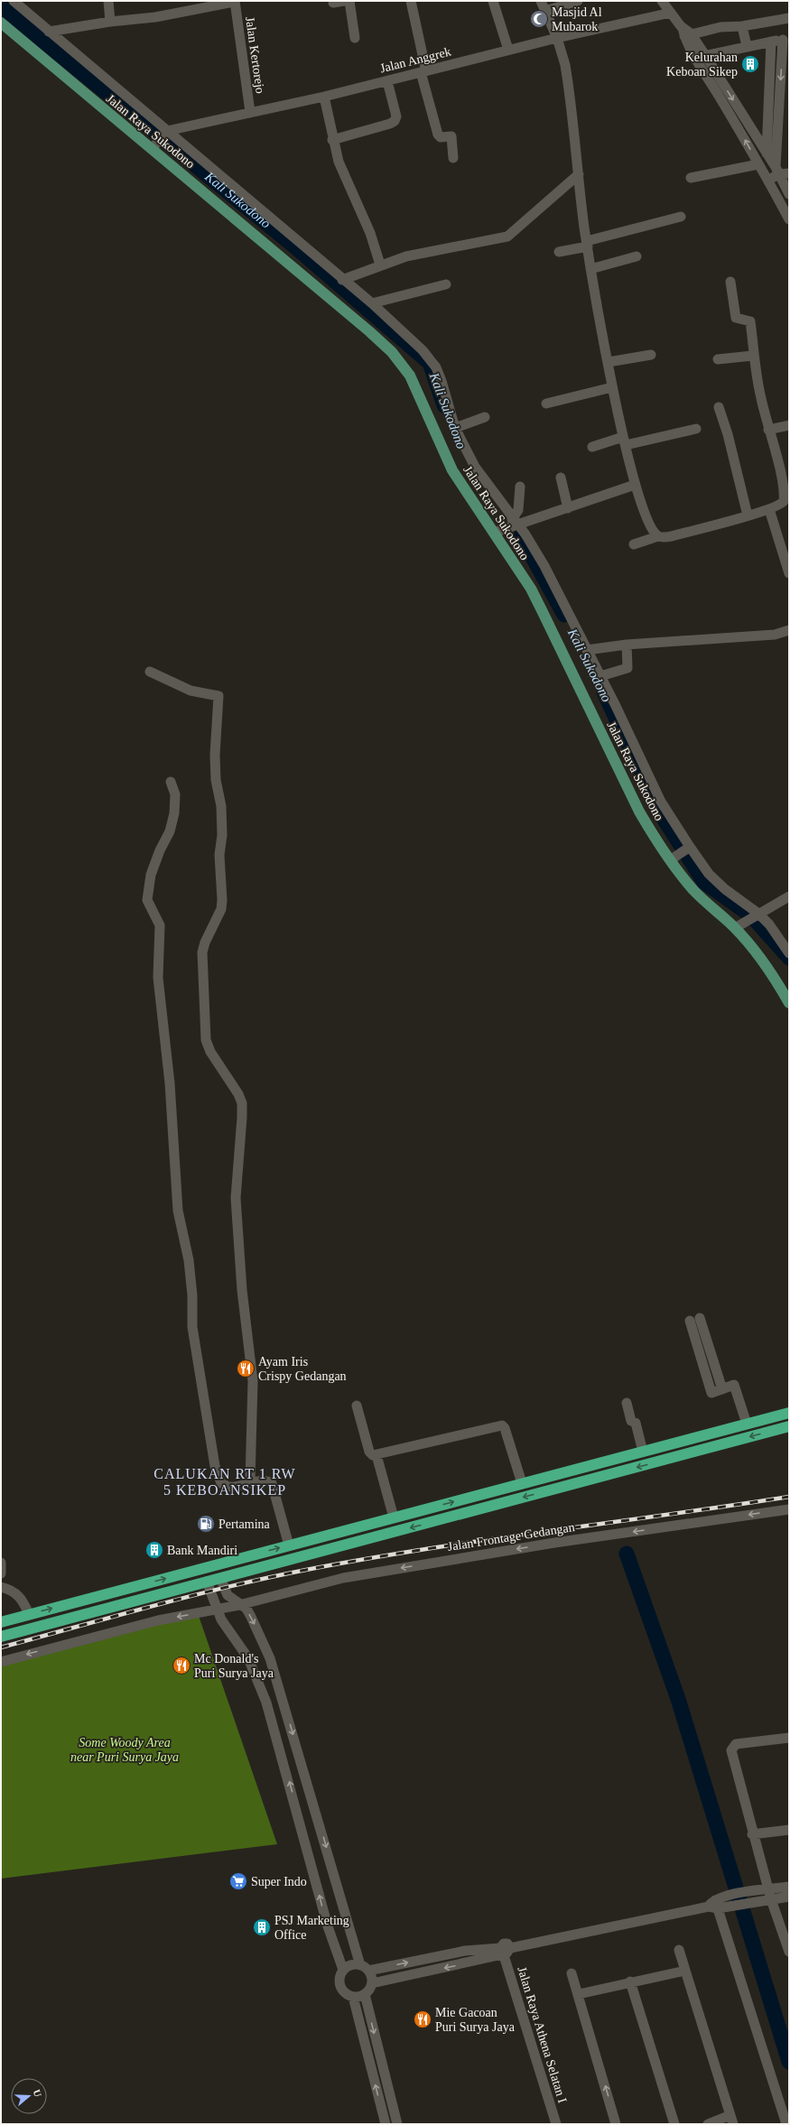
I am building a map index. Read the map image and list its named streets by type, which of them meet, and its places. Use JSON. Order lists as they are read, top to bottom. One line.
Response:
{"streets":{"main road":["Jalan Raya Sukodono"],"street":["Jalan Kertorejo","Jalan Anggrek","Jalan Frontage Gedangan","Jalan Raya Athena Selatan I"]},"crossings":[["Jalan Kertorejo","Jalan Anggrek"]],"one_way":["Jalan Frontage Gedangan"],"districts":["CALUKAN RT 1 RW 5 KEBOANSIKEP"],"water":["Kali Sukodono"],"parks":["Some Woody Area near Puri Surya Jaya"],"places":{"mosque":["Masjid Al Mubarok"],"building":["Kelurahan Keboan Sikep","Bank Mandiri","PSJ Marketing Office"],"restaurant":["Ayam Iris Crispy Gedangan","Mc Donald's Puri Surya Jaya","Mie Gacoan Puri Surya Jaya"],"fuel station":["Pertamina"],"supermarket":["Super Indo"]},"north":"right"}
